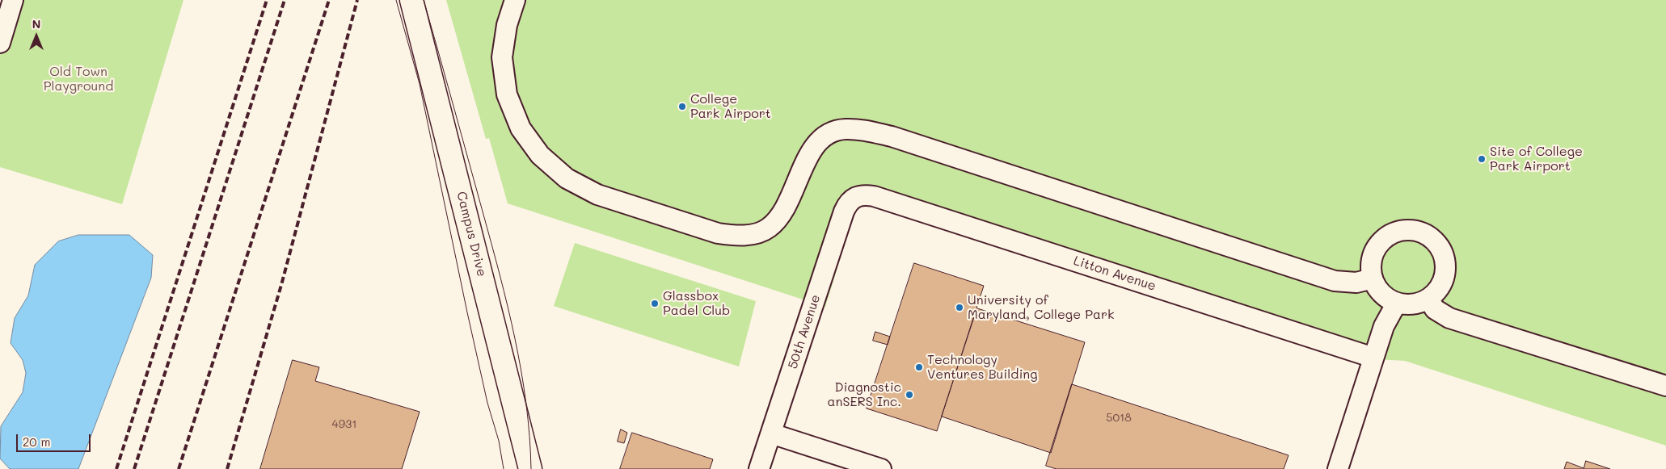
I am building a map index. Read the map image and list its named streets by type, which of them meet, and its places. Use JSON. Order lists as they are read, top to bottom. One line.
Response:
{"streets":{"main road":["Campus Drive"],"street":["Litton Avenue","50th Avenue"]},"crossings":[["Litton Avenue","50th Avenue"]],"parks":["Old Town Playground"],"places":["College Park Airport","Site of College Park Airport","Glassbox Padel Club","University of Maryland, College Park","Technology Ventures Building","Diagnostic anSERS Inc."],"house_numbers":["5018","4931"],"scale_bar":"20 m","north":"top"}
